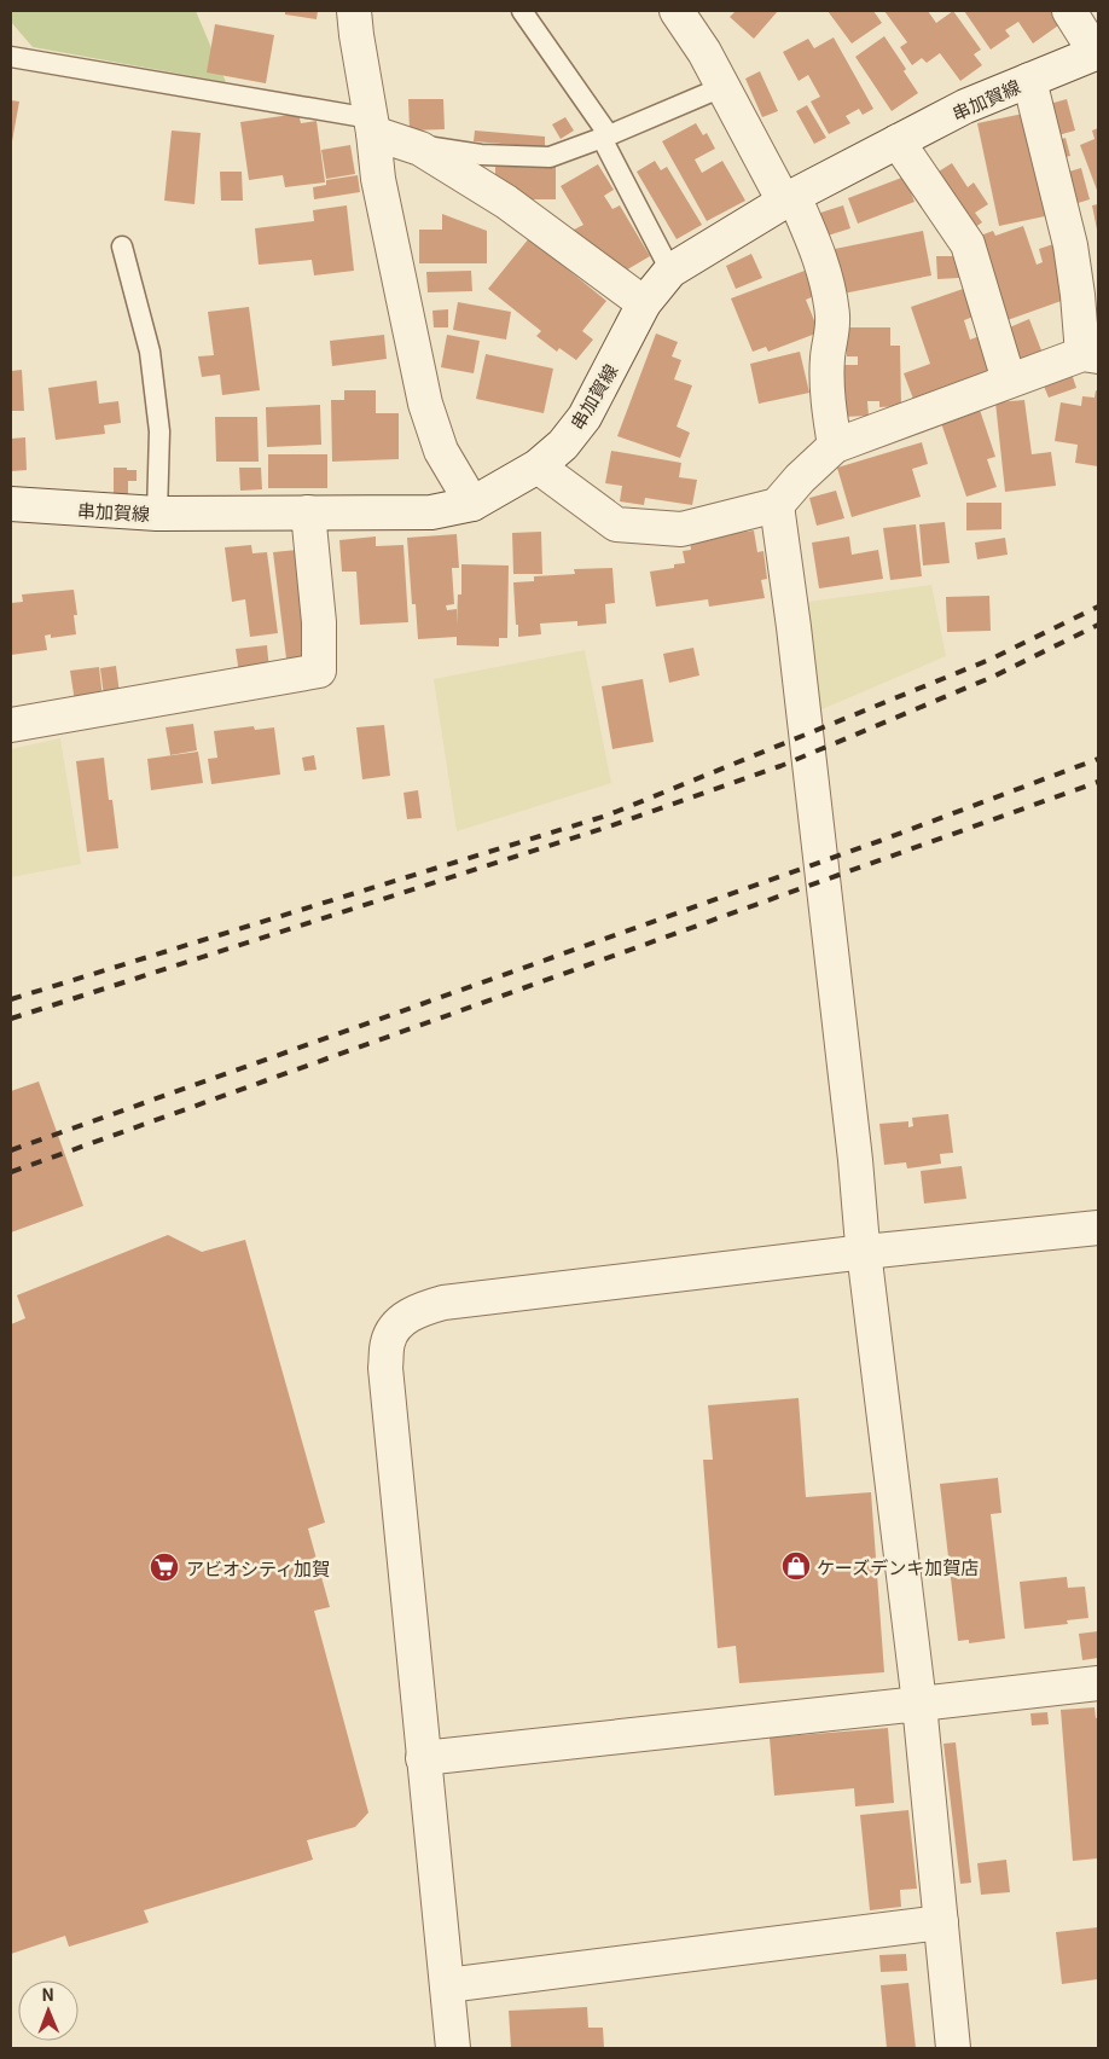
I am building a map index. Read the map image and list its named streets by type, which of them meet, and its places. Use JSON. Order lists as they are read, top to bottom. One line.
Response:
{"streets":{"street":["串加賀線"]},"places":{"shop":["ケーズデンキ加賀店"],"supermarket":["アビオシティ加賀"]},"north":"top"}
